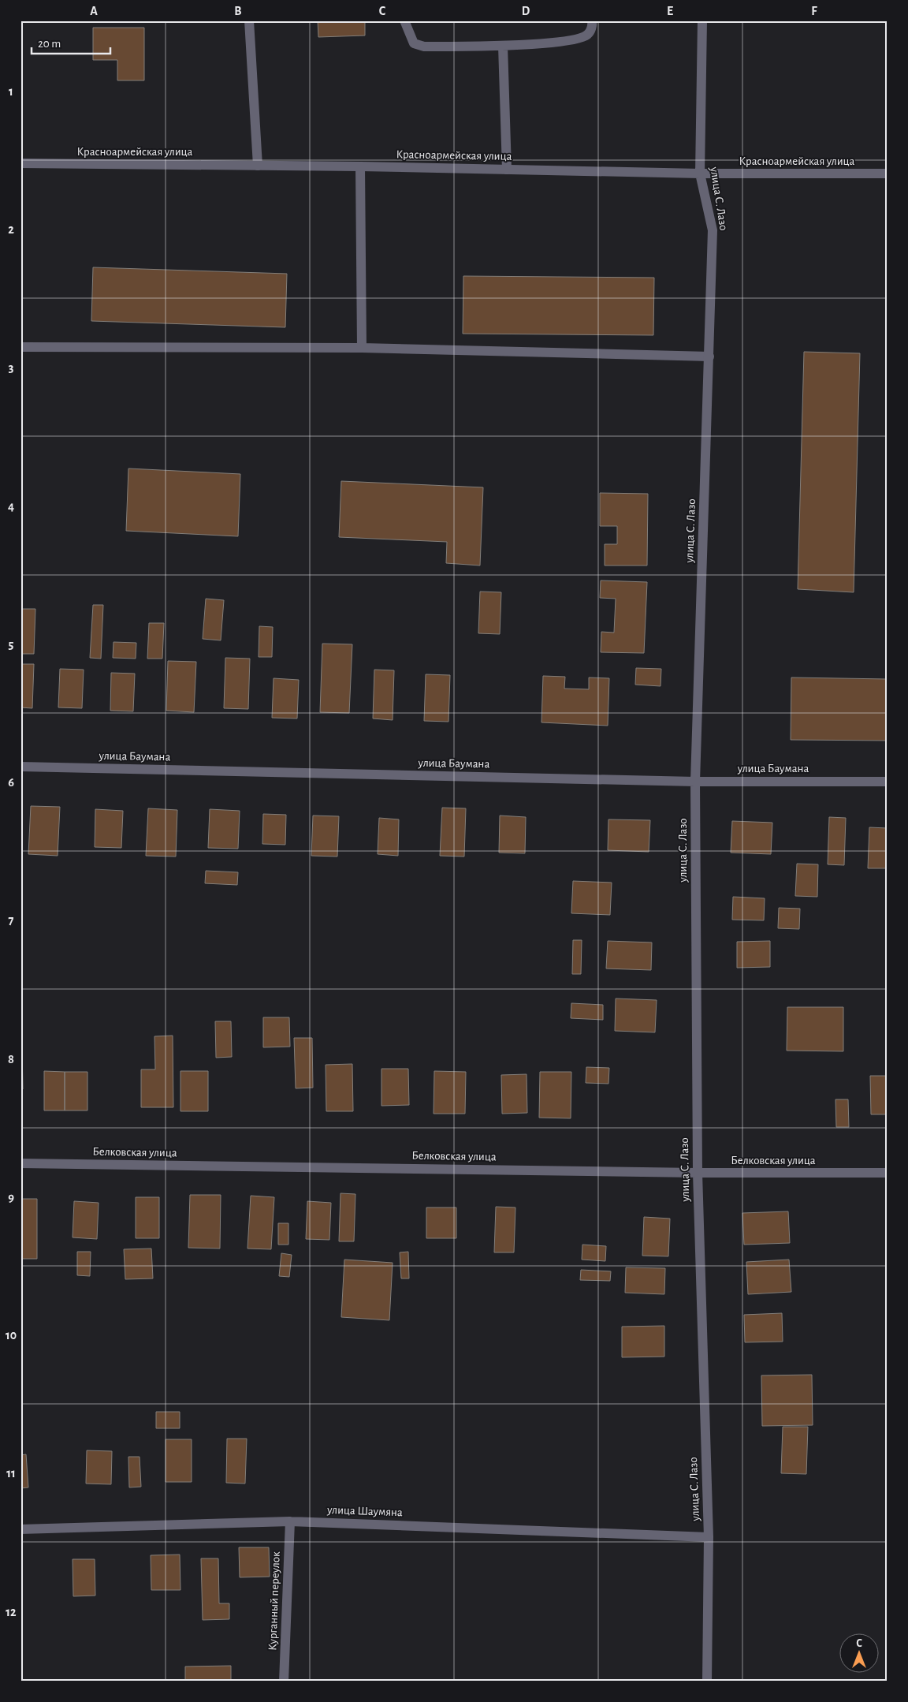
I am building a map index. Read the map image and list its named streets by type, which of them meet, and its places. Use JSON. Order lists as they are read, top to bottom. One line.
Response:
{"streets":{"street":["Красноармейская улица","улица С. Лазо","улица Баумана","Белковская улица","улица Шаумяна","Курганный переулок"]},"crossings":[["Красноармейская улица","улица С. Лазо"],["улица С. Лазо","улица Баумана"],["улица С. Лазо","Белковская улица"],["улица С. Лазо","улица Шаумяна"],["улица Шаумяна","Курганный переулок"]],"scale_bar":"20 m","north":"top","grid":{"columns":["A","B","C","D","E","F"],"rows":["1","2","3","4","5","6","7","8","9","10","11","12"]}}
